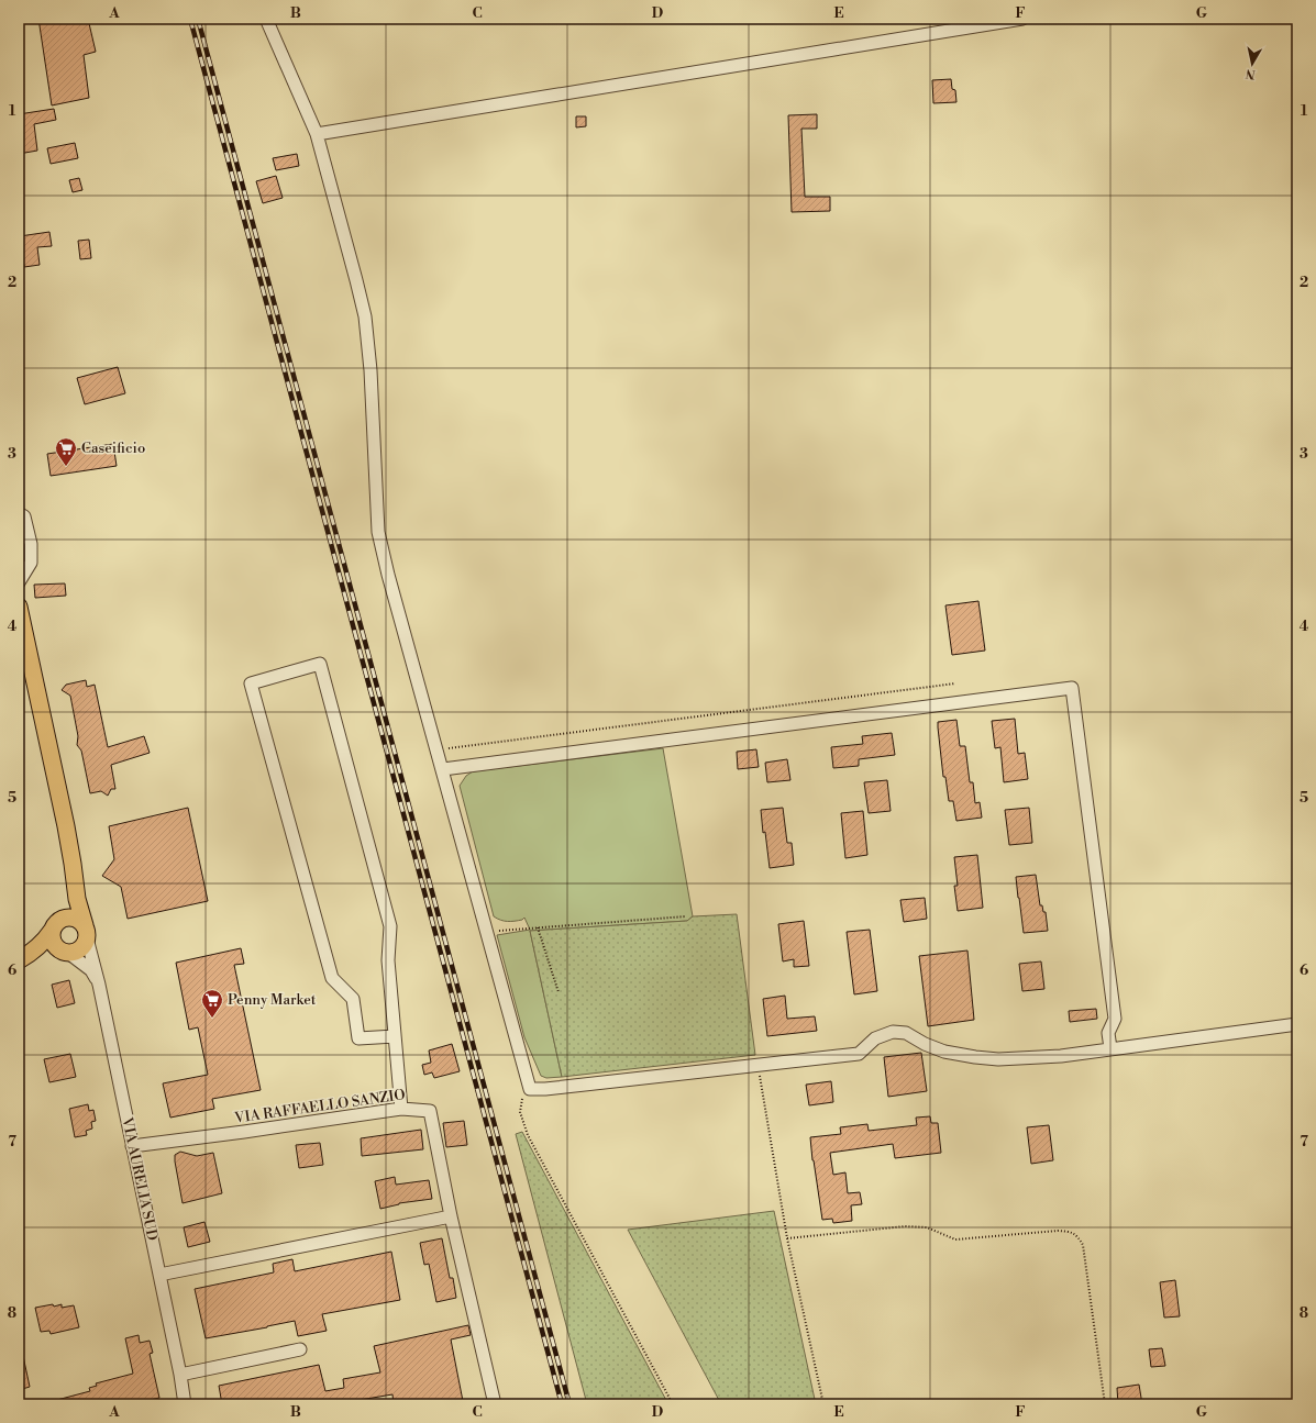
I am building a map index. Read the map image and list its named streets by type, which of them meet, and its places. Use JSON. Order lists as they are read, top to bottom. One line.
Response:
{"streets":{"main road":["VIA AURELIA SUD"],"street":["VIA RAFFAELLO SANZIO"]},"crossings":[["VIA RAFFAELLO SANZIO","VIA AURELIA SUD"]],"places":{"supermarket":["Caseificio","Penny Market"]},"north":"bottom","grid":{"columns":["A","B","C","D","E","F","G"],"rows":["1","2","3","4","5","6","7","8"]}}
